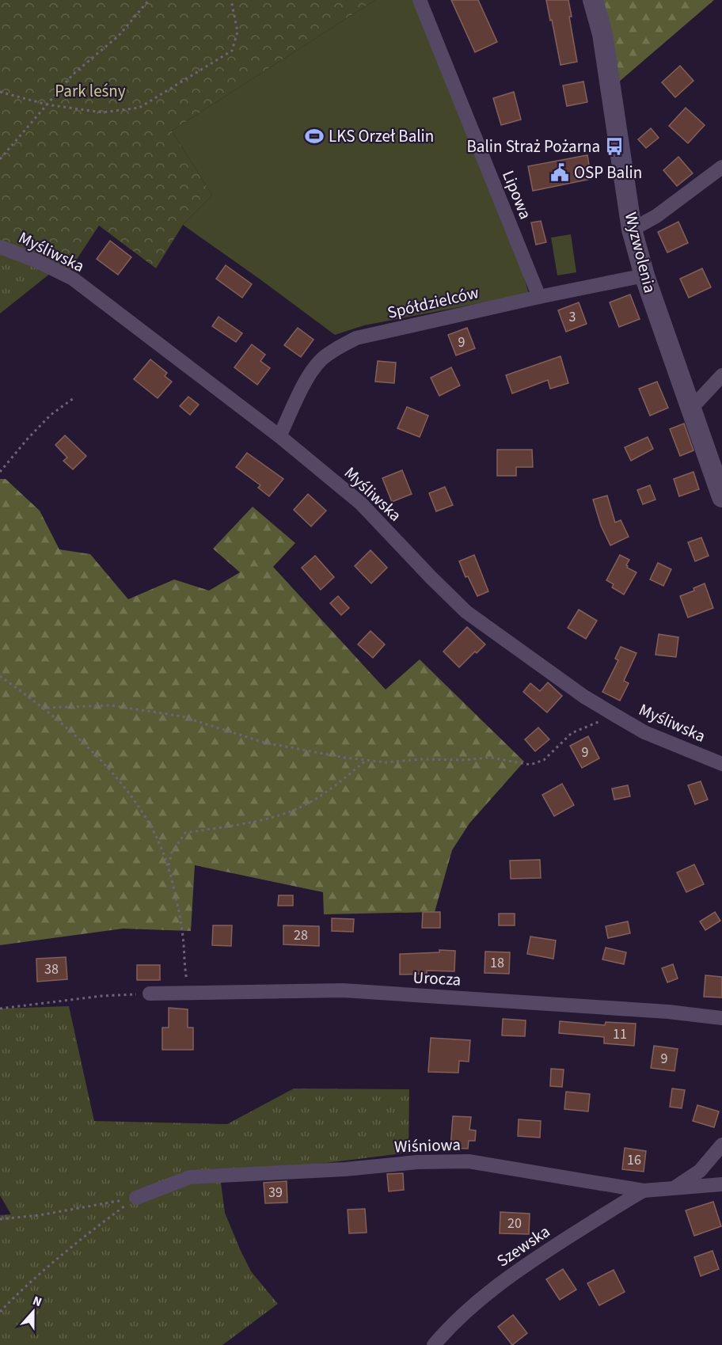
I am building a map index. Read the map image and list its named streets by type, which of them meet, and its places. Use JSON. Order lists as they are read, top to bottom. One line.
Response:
{"streets":{"street":["Lipowa","Myśliwska","Wyzwolenia","Spółdzielców","Urocza","Wiśniowa","Szewska"]},"crossings":[["Lipowa","Spółdzielców"],["Myśliwska","Spółdzielców"],["Wyzwolenia","Spółdzielców"],["Wiśniowa","Szewska"]],"parks":["Park leśny"],"places":{"sports":["LKS Orzeł Balin"],"bus stop":["Balin Straż Pożarna"],"public building":["OSP Balin"]},"house_numbers":["3","9","9","28","18","38","11","9","16","39","20"],"north":"top"}
